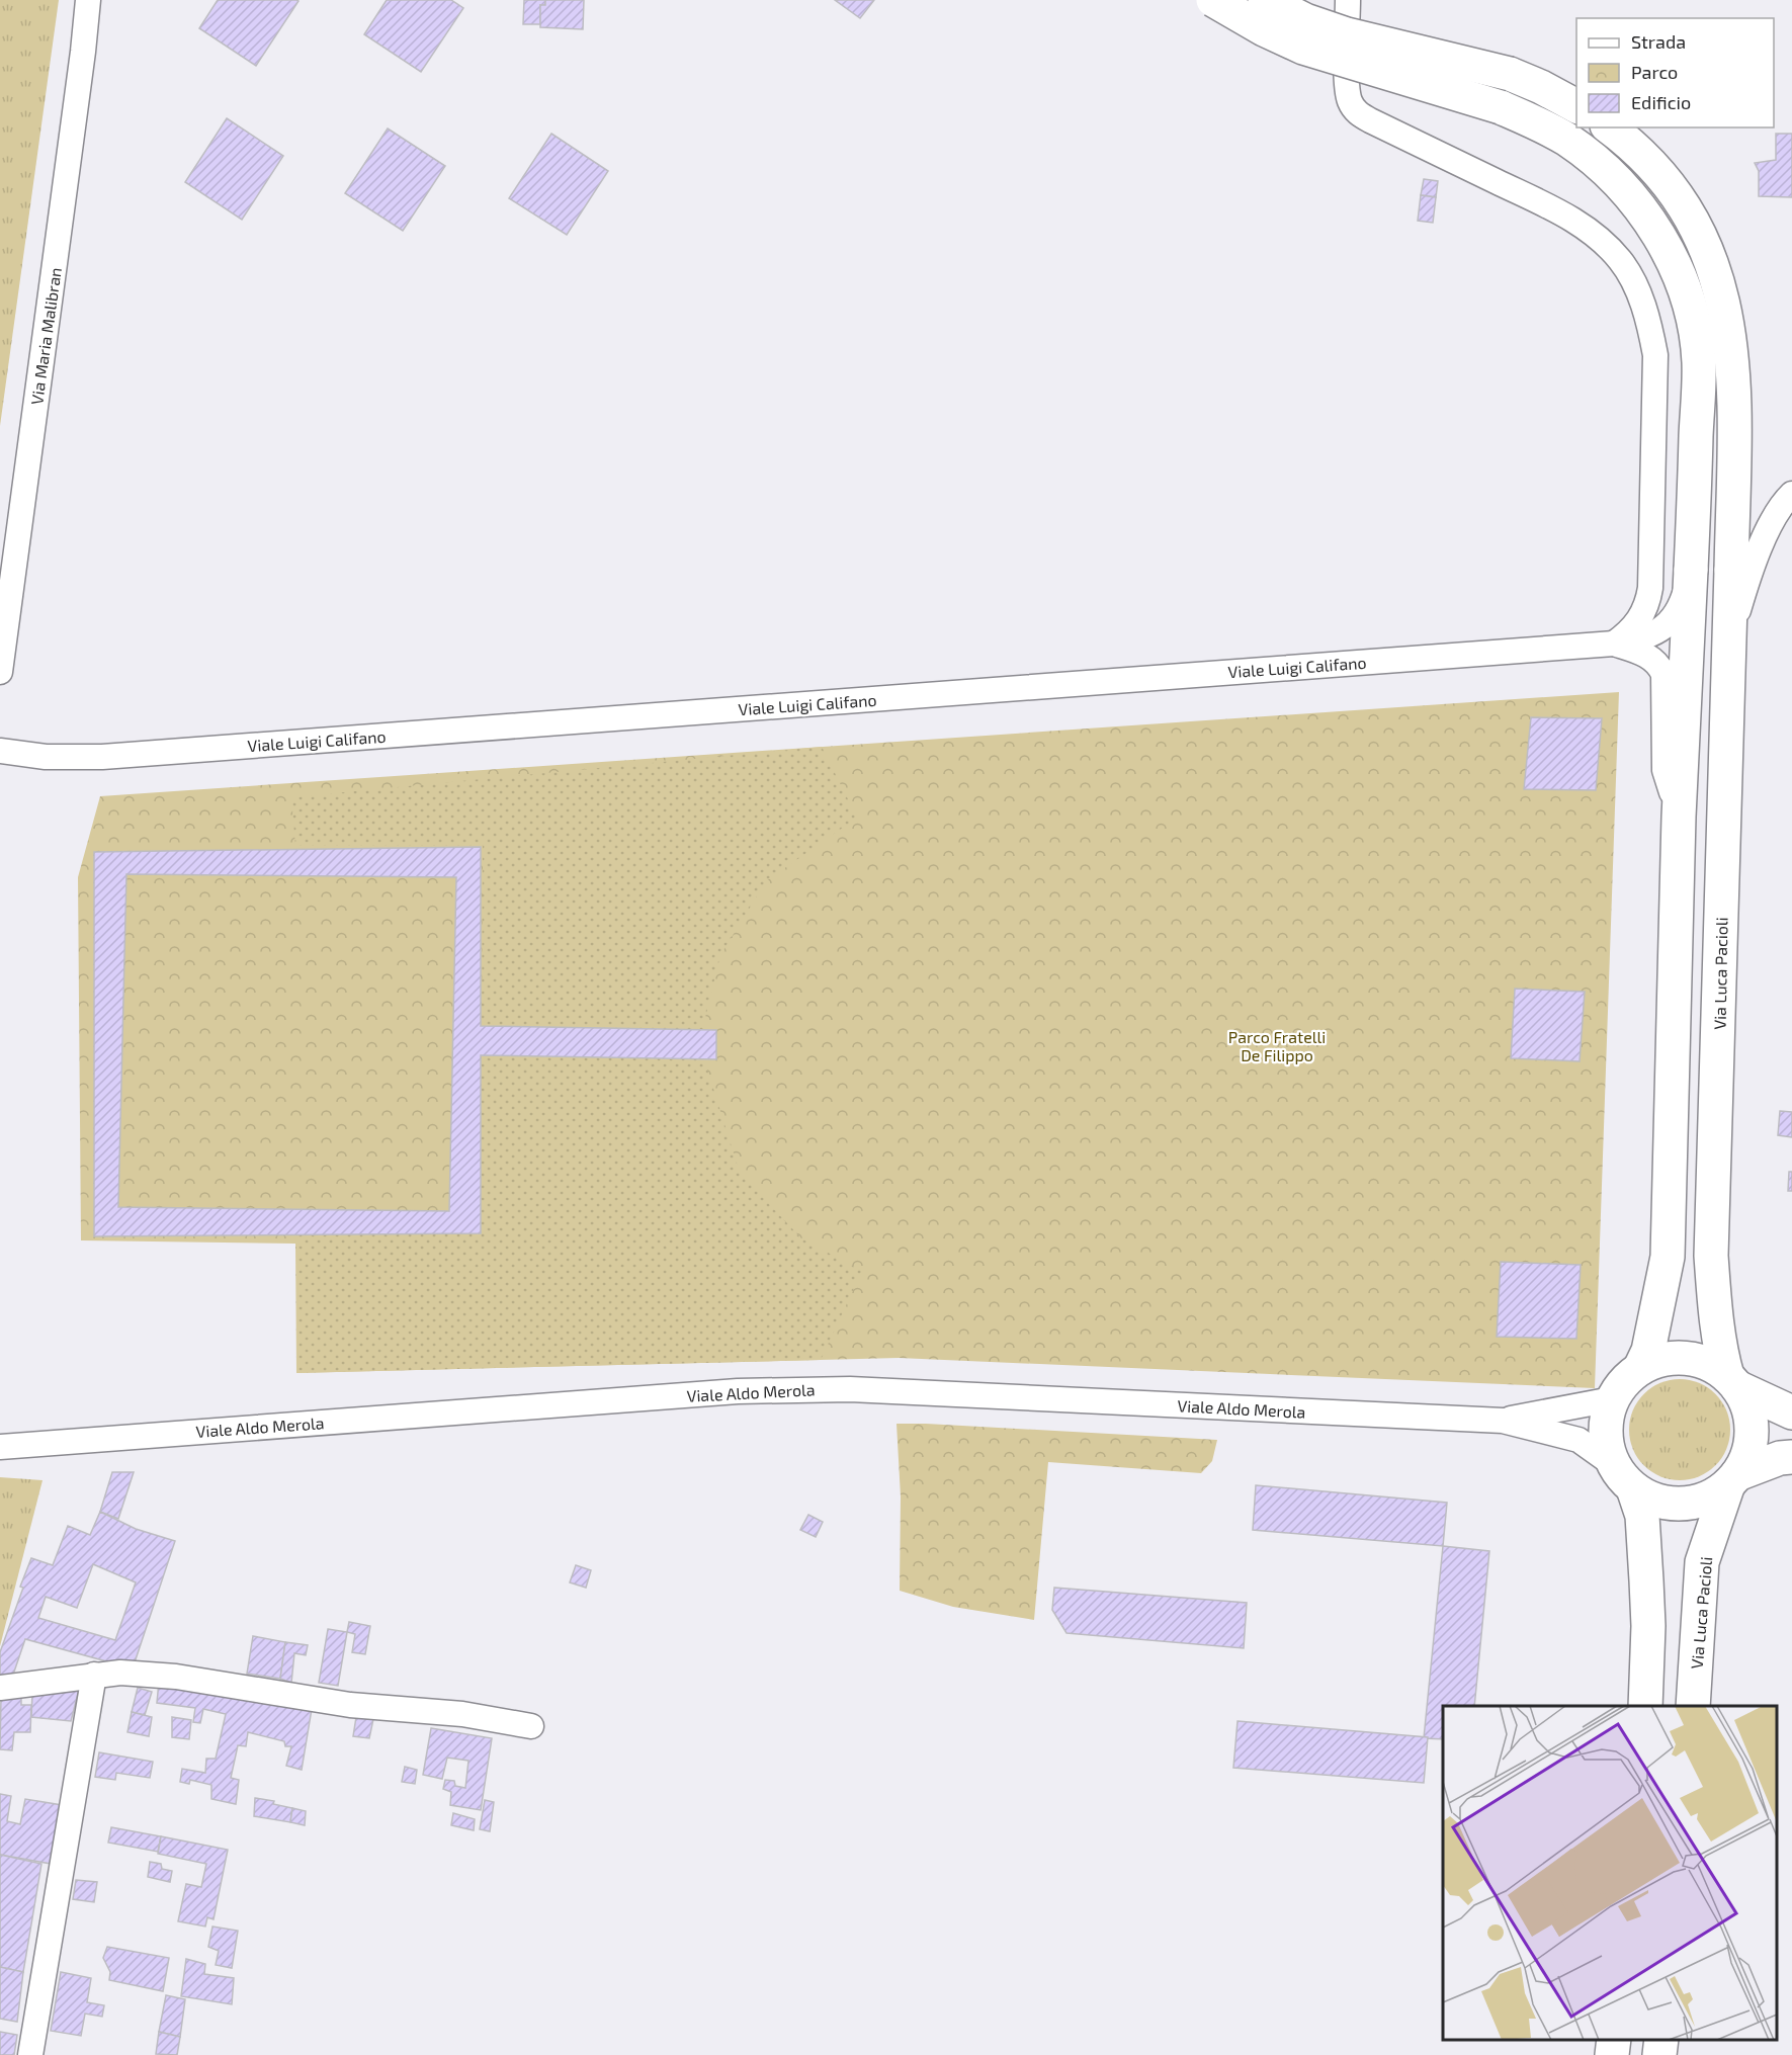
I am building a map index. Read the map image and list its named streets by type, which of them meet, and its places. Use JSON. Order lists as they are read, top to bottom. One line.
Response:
{"streets":{"main road":["Via Luca Pacioli"],"street":["Via Maria Malibran","Viale Luigi Califano","Viale Aldo Merola"]},"crossings":[["Via Luca Pacioli","Viale Aldo Merola"]],"parks":["Parco Fratelli De Filippo"],"legend":["Strada","Parco","Edificio"]}
